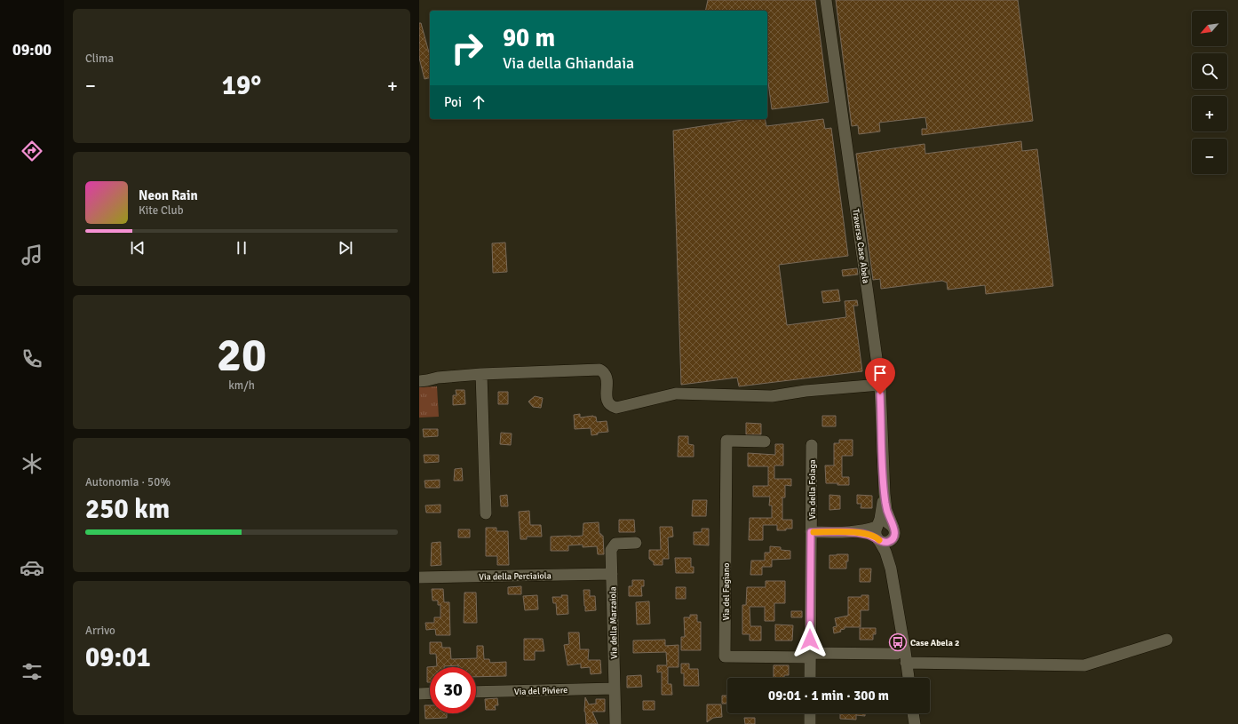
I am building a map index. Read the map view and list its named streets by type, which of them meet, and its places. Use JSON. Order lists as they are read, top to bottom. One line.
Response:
{"streets":{"street":["Traversa Case Abela","Via della Folaga","Via della Perciaiola","Via del Fagiano","Via della Marzaiola","Via del Piviere"]},"crossings":[["Via della Folaga","Via del Fagiano"],["Via della Perciaiola","Via della Marzaiola"],["Via della Marzaiola","Via del Piviere"]],"places":{"bus stop":["Case Abela 2"]},"north":"bottom left","page":{"tabs":"09:00","tile":["Clima",["20","km/h"],["Autonomia · 50%","250 km"],["Arrivo","09:01"]],"map_buttons":["+","−"],"turn":["90 m","Via della Ghiandaia"],"heat":["−","19°","+"],"then":"Poi","song":["Neon Rain","Kite Club"],"limit":"30","trip":"09:01 · 1 min · 300 m"}}
